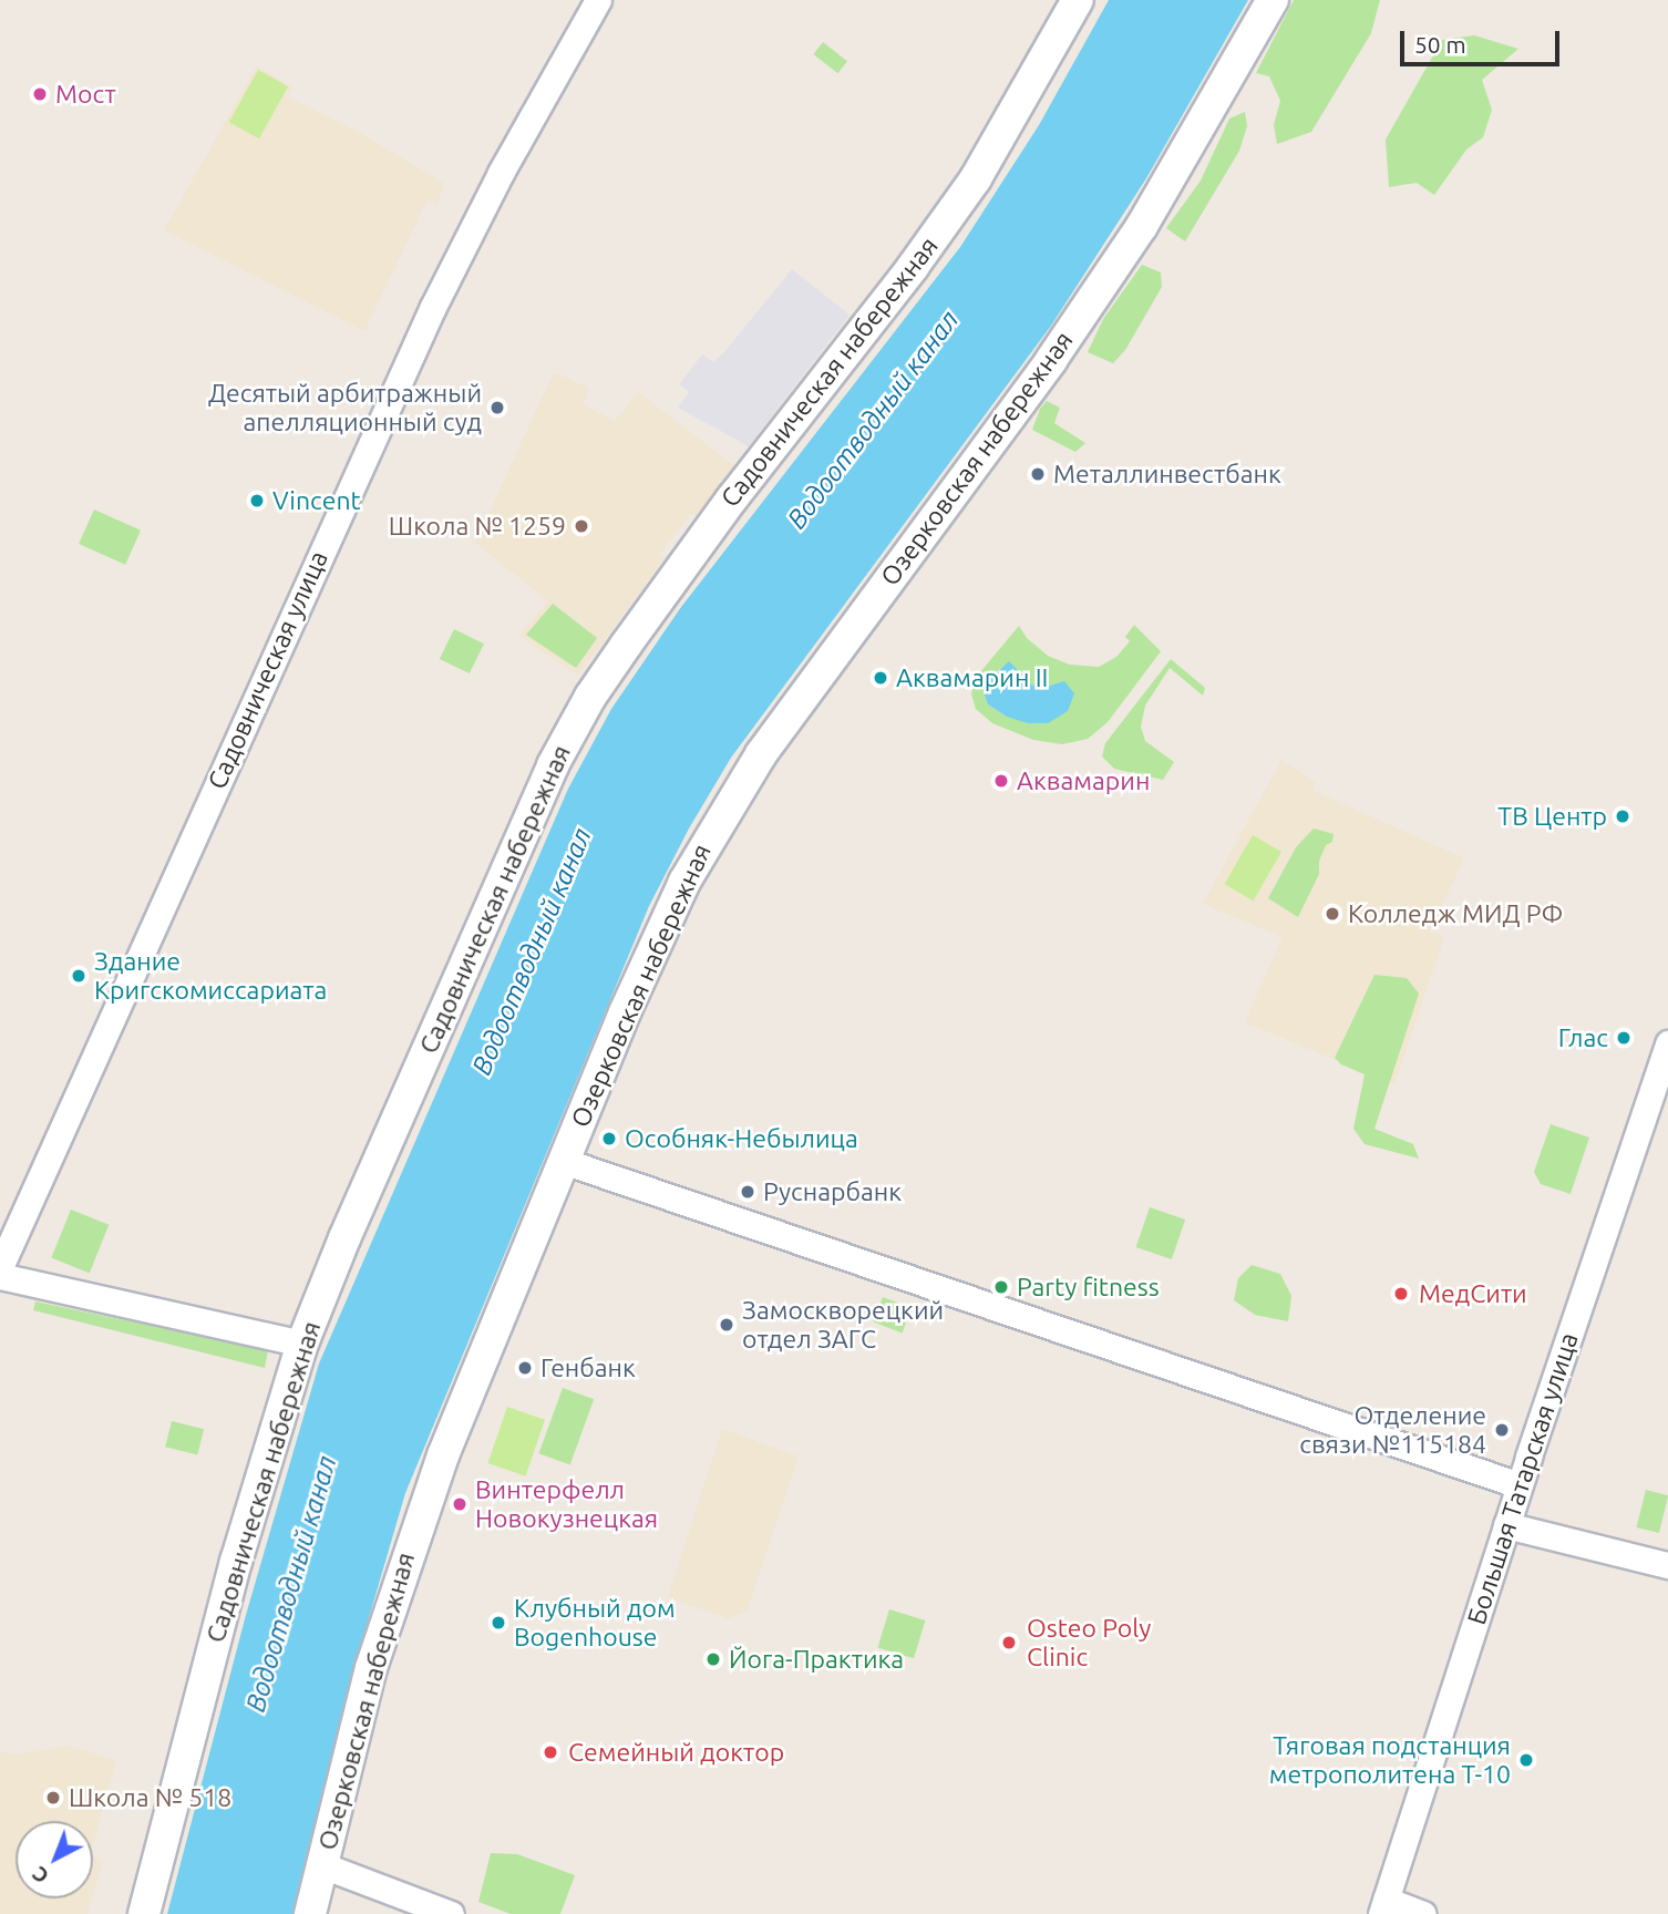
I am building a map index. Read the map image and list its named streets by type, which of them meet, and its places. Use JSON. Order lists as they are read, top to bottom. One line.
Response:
{"streets":{"street":["Садовническая набережная","Озерковская набережная","Садовническая улица","Большая Татарская улица"]},"water":["Водоотводный канал"],"places":["Мост","Десятый арбитражный апелляционный суд","Металлинвестбанк","Vincent","Школа № 1259","Аквамарин II","Аквамарин","ТВ Центр","Колледж МИД РФ","Здание Кригскомиссариата","Глас","Особняк-Небылица","Руснарбанк","Party fitness","МедСити","Замоскворецкий отдел ЗАГС","Генбанк","Отделение связи №115184","Винтерфелл Новокузнецкая","Клубный дом Bogenhouse","Osteo Poly Clinic","Йога-Практика","Семейный доктор","Тяговая подстанция метрополитена Т-10","Школа № 518"],"scale_bar":"50 m","north":"bottom left"}
